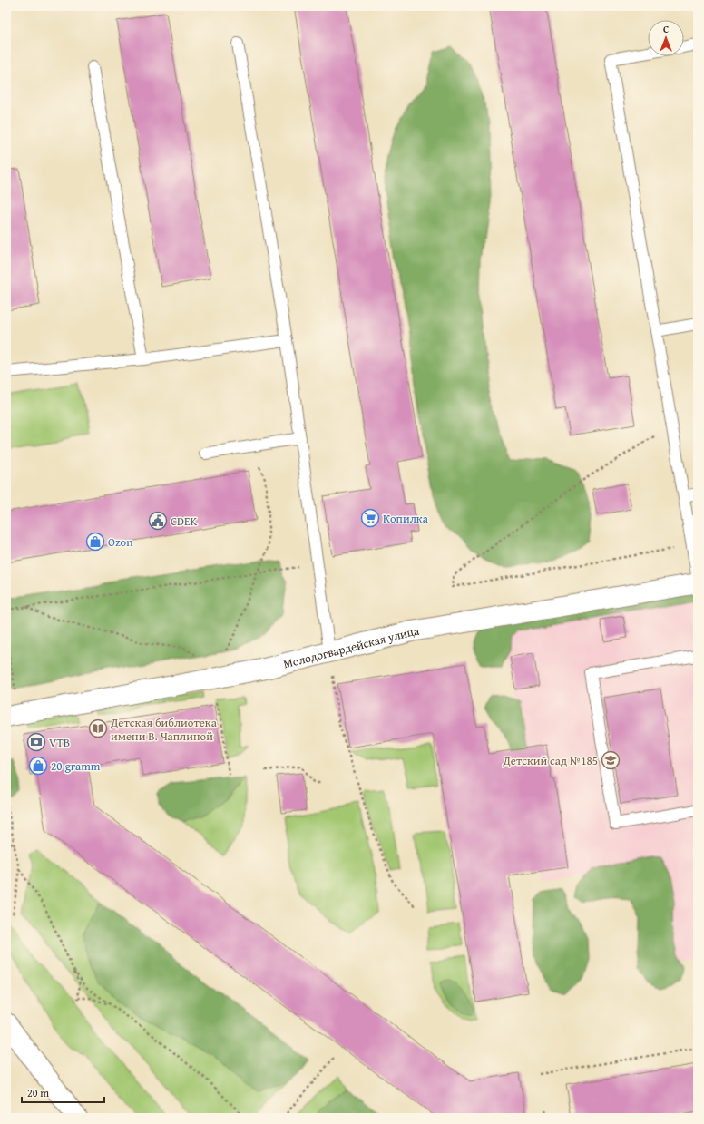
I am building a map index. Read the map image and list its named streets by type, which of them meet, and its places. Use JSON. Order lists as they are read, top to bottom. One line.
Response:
{"streets":{"street":["Молодогвардейская улица"]},"places":{"supermarket":["Копилка"],"public building":["CDEK"],"shop":["Ozon","20 gramm"],"library":["Детская библиотека имени В. Чаплиной"],"bank":["VTB"],"school or university":["Детский сад №185"]},"scale_bar":"20 m","north":"top"}
